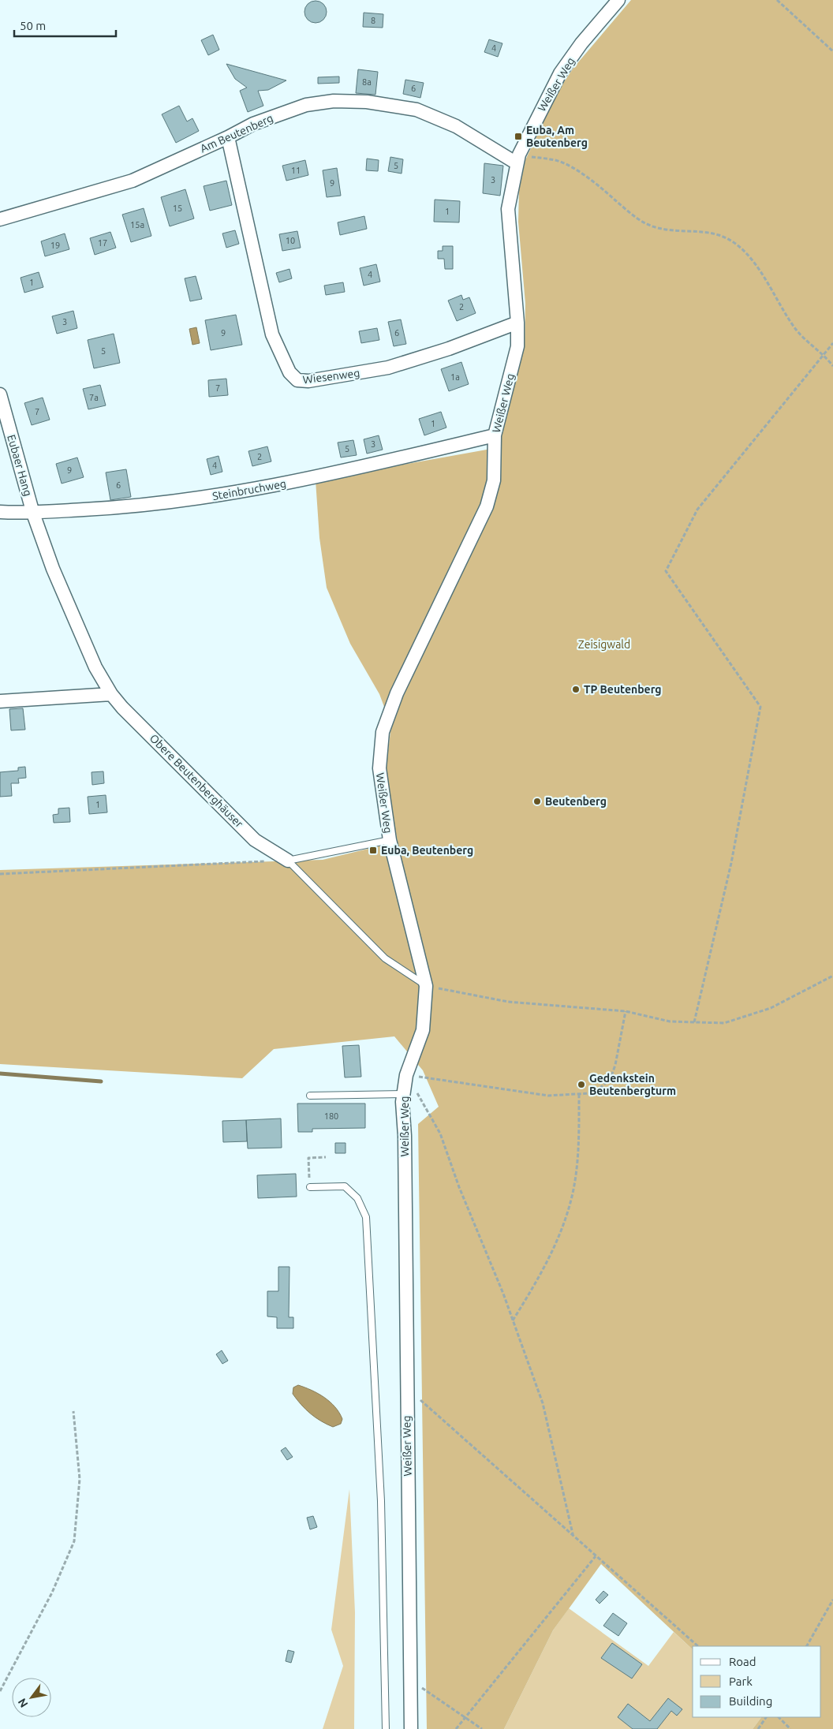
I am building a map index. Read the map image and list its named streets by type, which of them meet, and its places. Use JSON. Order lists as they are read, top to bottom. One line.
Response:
{"streets":{"street":["Weißer Weg","Am Beutenberg","Wiesenweg","Eubaer Hang","Steinbruchweg","Obere Beutenberghäuser"]},"crossings":[["Weißer Weg","Am Beutenberg"],["Weißer Weg","Wiesenweg"],["Weißer Weg","Steinbruchweg"],["Am Beutenberg","Wiesenweg"],["Eubaer Hang","Steinbruchweg"],["Eubaer Hang","Obere Beutenberghäuser"],["Steinbruchweg","Obere Beutenberghäuser"]],"parks":["Zeisigwald"],"places":{"transit":["Euba, Am Beutenberg","Euba, Beutenberg"],"other":["TP Beutenberg","Beutenberg","Gedenkstein Beutenbergturm"]},"house_numbers":["8","4","8a","6","5","11","3","9","15","1","15a","10","17","19","4","1","2","3","9","6","5","1a","7","7a","7","1","3","5","2","4","9","6","1","180"],"legend":["Road","Park","Building"],"scale_bar":"50 m","north":"bottom left"}
